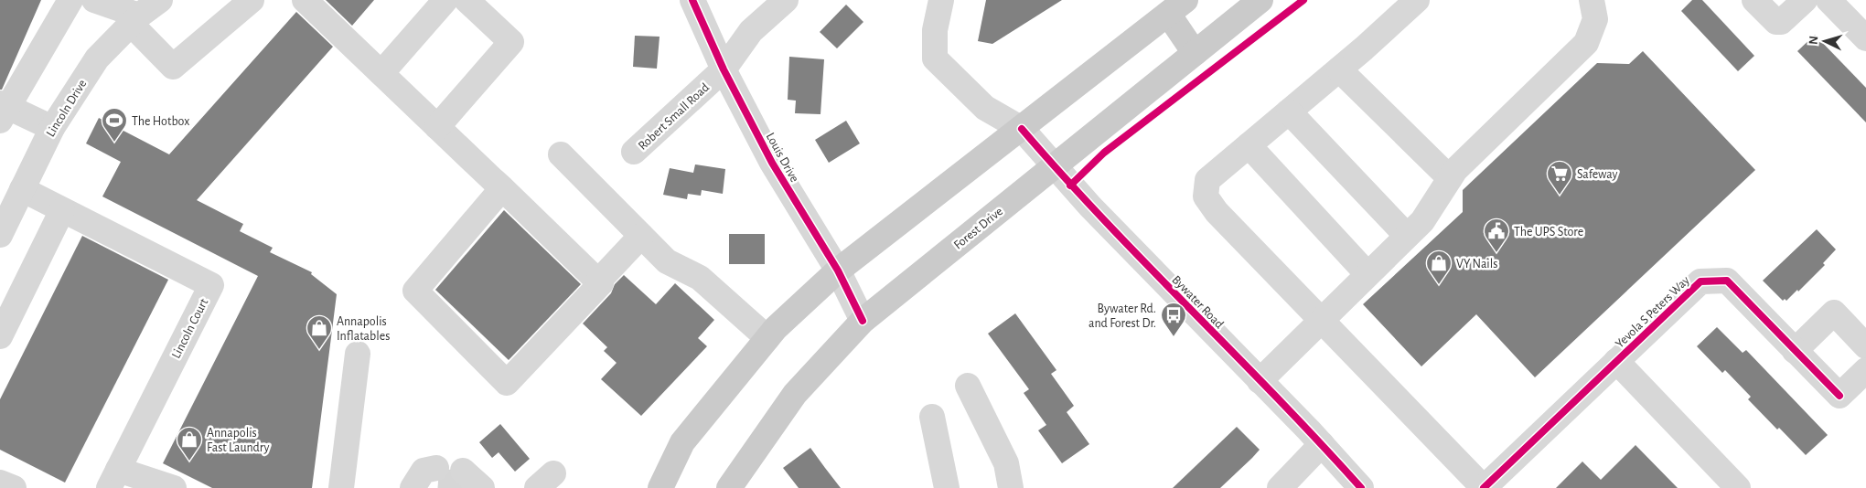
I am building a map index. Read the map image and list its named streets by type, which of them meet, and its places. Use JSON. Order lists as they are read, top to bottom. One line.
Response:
{"streets":{"main road":["Forest Drive"],"street":["Lincoln Drive","Robert Small Road","Louis Drive","Bywater Road","Yevola S Peters Way","Lincoln Court"]},"crossings":[["Lincoln Drive","Lincoln Court"],["Robert Small Road","Louis Drive"],["Louis Drive","Forest Drive"],["Forest Drive","Bywater Road"]],"places":{"sports":["The Hotbox"],"supermarket":["Safeway"],"public building":["The UPS Store"],"shop":["VY Nails","Annapolis Inflatables","Annapolis Fast Laundry"],"bus stop":["Bywater Rd. and Forest Dr."]},"north":"left"}
